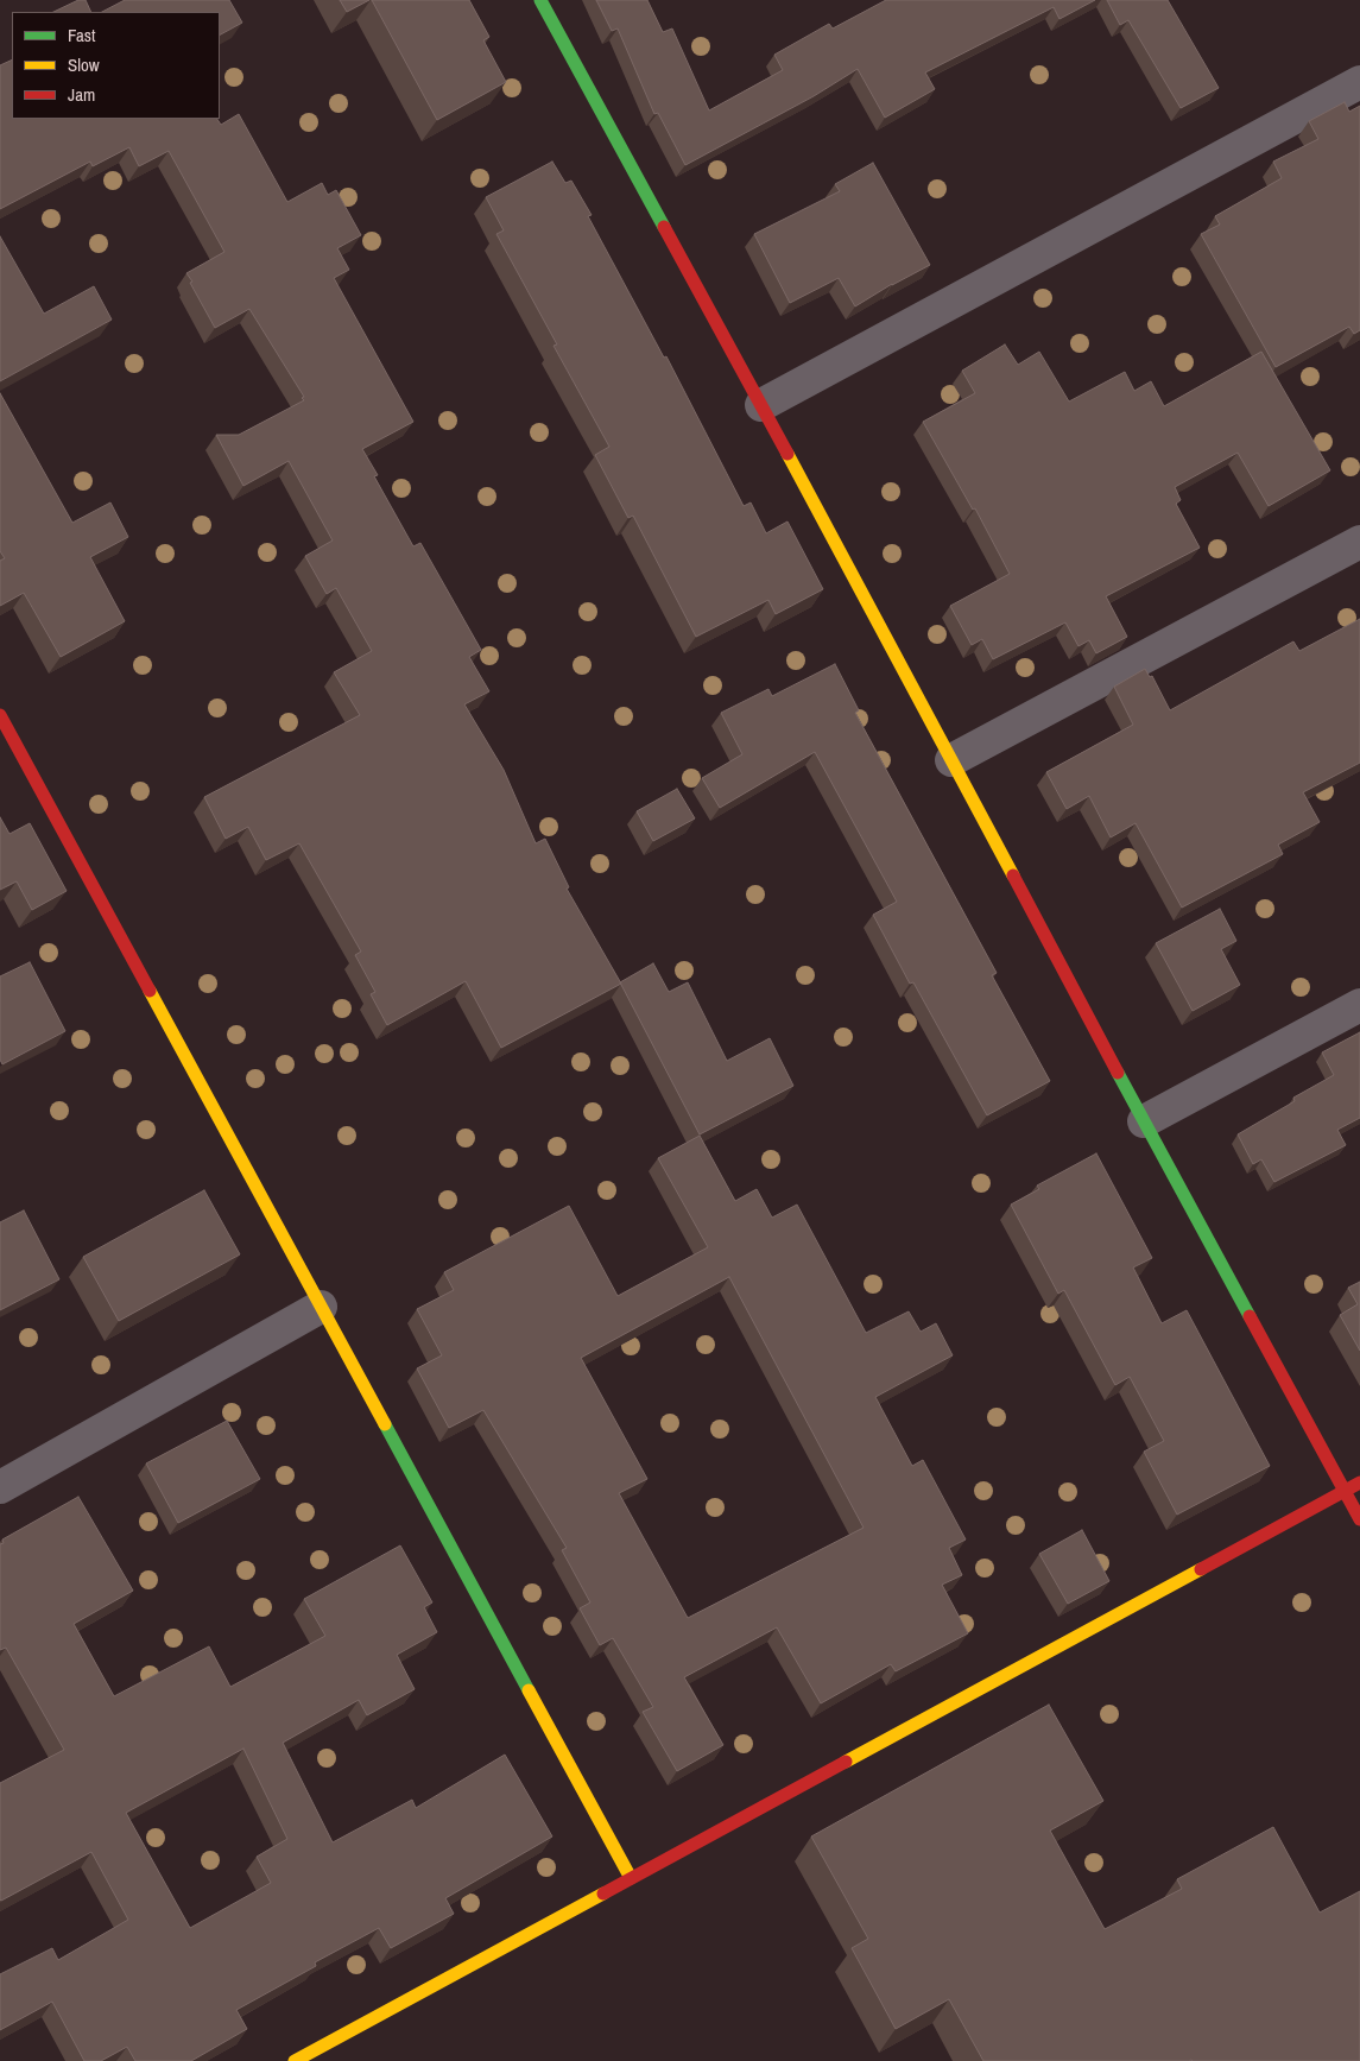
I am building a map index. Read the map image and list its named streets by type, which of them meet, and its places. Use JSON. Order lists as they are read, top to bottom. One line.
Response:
{"legend":["Fast","Slow","Jam"]}
